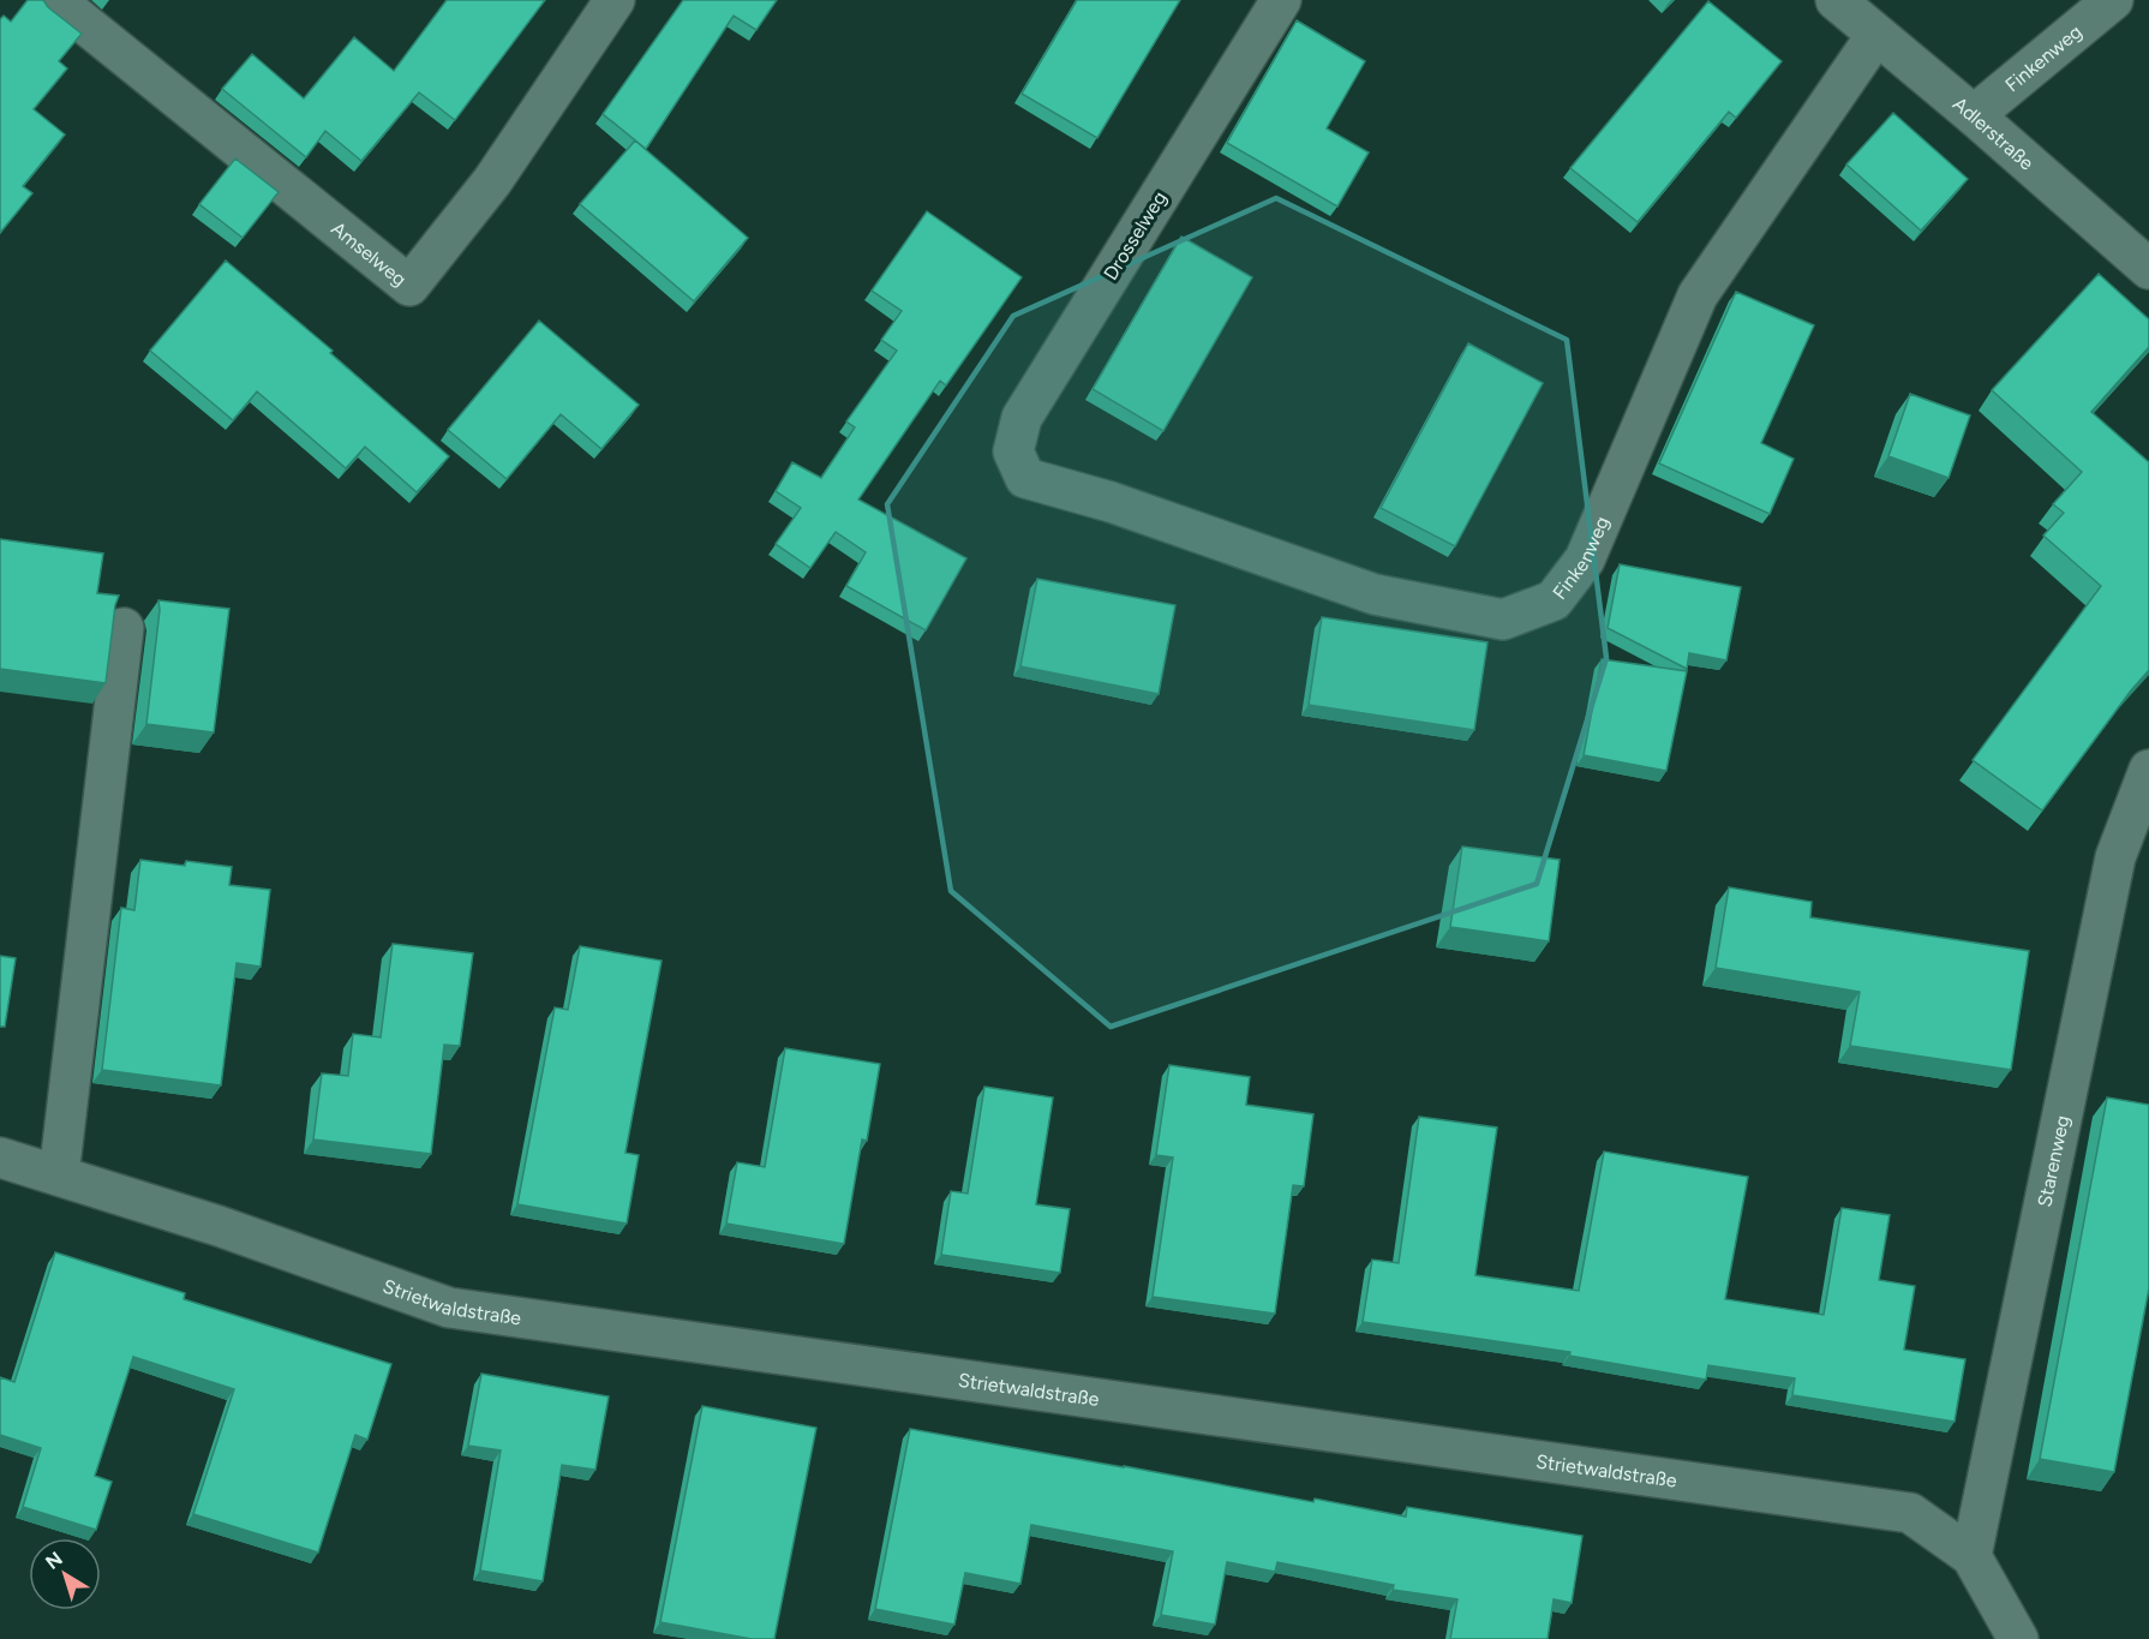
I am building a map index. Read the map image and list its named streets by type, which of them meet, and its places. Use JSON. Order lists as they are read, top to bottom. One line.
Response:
{"streets":{"street":["Finkenweg","Adlerstraße","Drosselweg","Amselweg","Starenweg","Strietwaldstraße"]},"crossings":[["Finkenweg","Adlerstraße"],["Finkenweg","Drosselweg"],["Starenweg","Strietwaldstraße"]],"north":"top left"}
